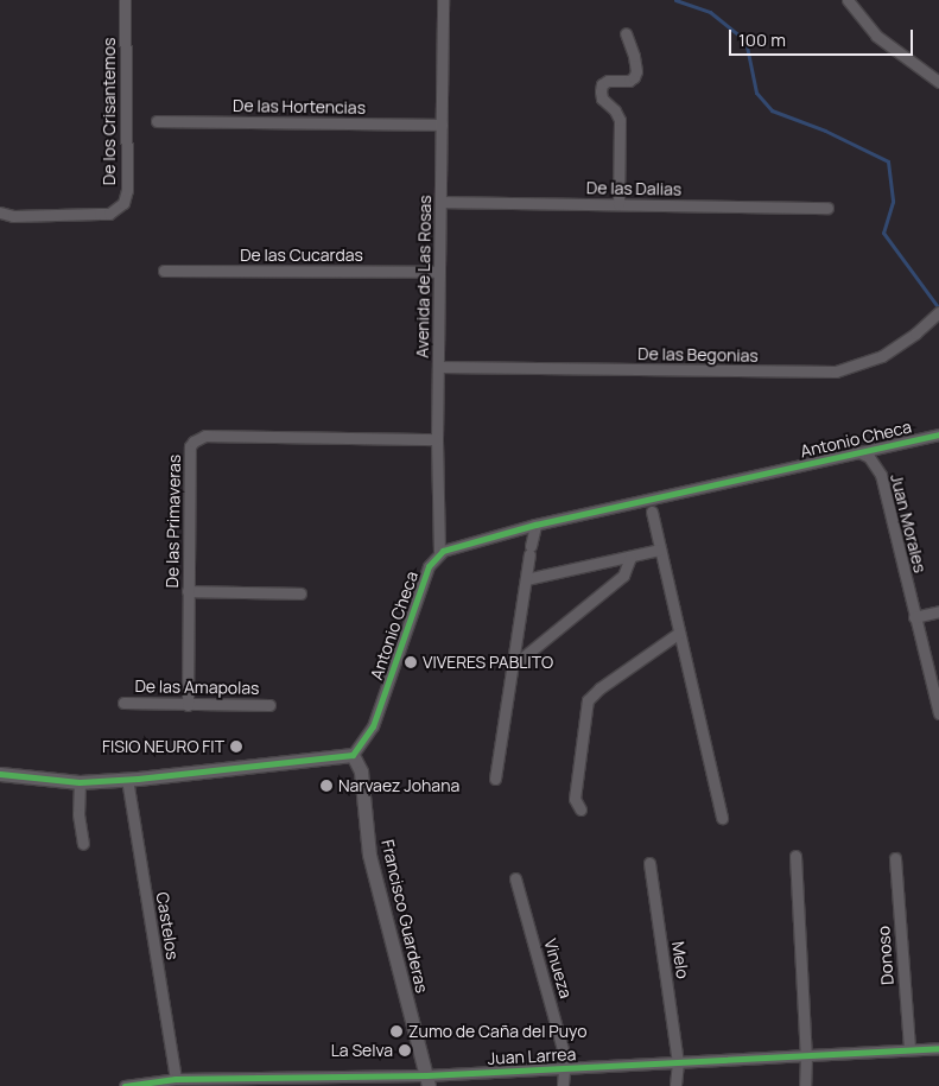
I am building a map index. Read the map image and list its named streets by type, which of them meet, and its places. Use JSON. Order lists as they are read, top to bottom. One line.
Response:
{"streets":{"street":["De las Hortencias","De los Crisantemos","De las Dalias","De las Cucardas","Avenida de Las Rosas","De las Begonias","Antonio Checa","De las Primaveras","Juan Morales","De las Amapolas","Francisco Guarderas","Castelos","Donoso","Melo","Vinueza","Juan Larrea"]},"crossings":[["De las Hortencias","Avenida de Las Rosas"],["De las Dalias","Avenida de Las Rosas"],["De las Cucardas","Avenida de Las Rosas"],["Avenida de Las Rosas","De las Begonias"],["Avenida de Las Rosas","Antonio Checa"],["Avenida de Las Rosas","De las Primaveras"],["Antonio Checa","Juan Morales"],["Antonio Checa","Francisco Guarderas"],["De las Primaveras","De las Amapolas"],["Francisco Guarderas","Juan Larrea"],["Castelos","Juan Larrea"],["Donoso","Juan Larrea"],["Melo","Juan Larrea"],["Vinueza","Juan Larrea"]],"places":["VIVERES PABLITO","FISIO NEURO FIT","Narvaez Johana","Zumo de Caña del Puyo","La Selva"],"scale_bar":"100 m"}
